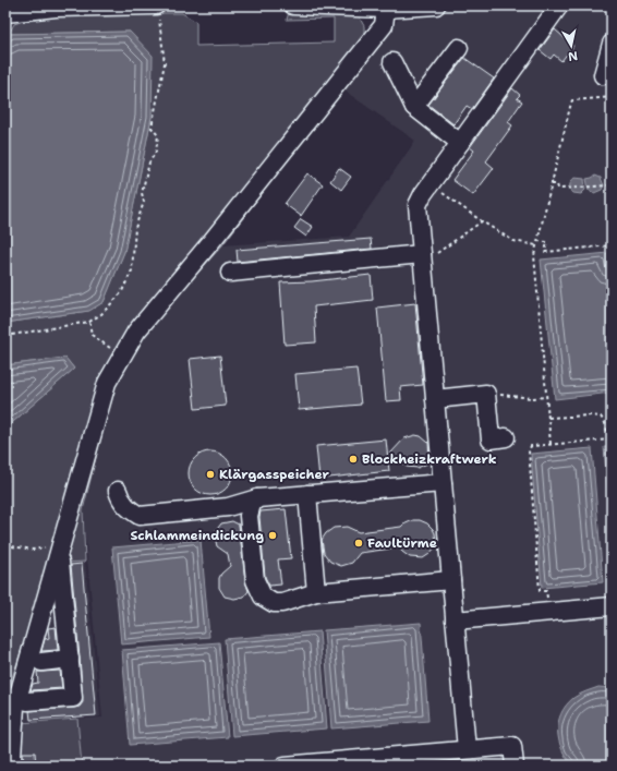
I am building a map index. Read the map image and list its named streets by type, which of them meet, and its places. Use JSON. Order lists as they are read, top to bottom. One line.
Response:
{"places":["Blockheizkraftwerk","Klärgasspeicher","Schlammeindickung","Faultürme"],"north":"bottom"}
